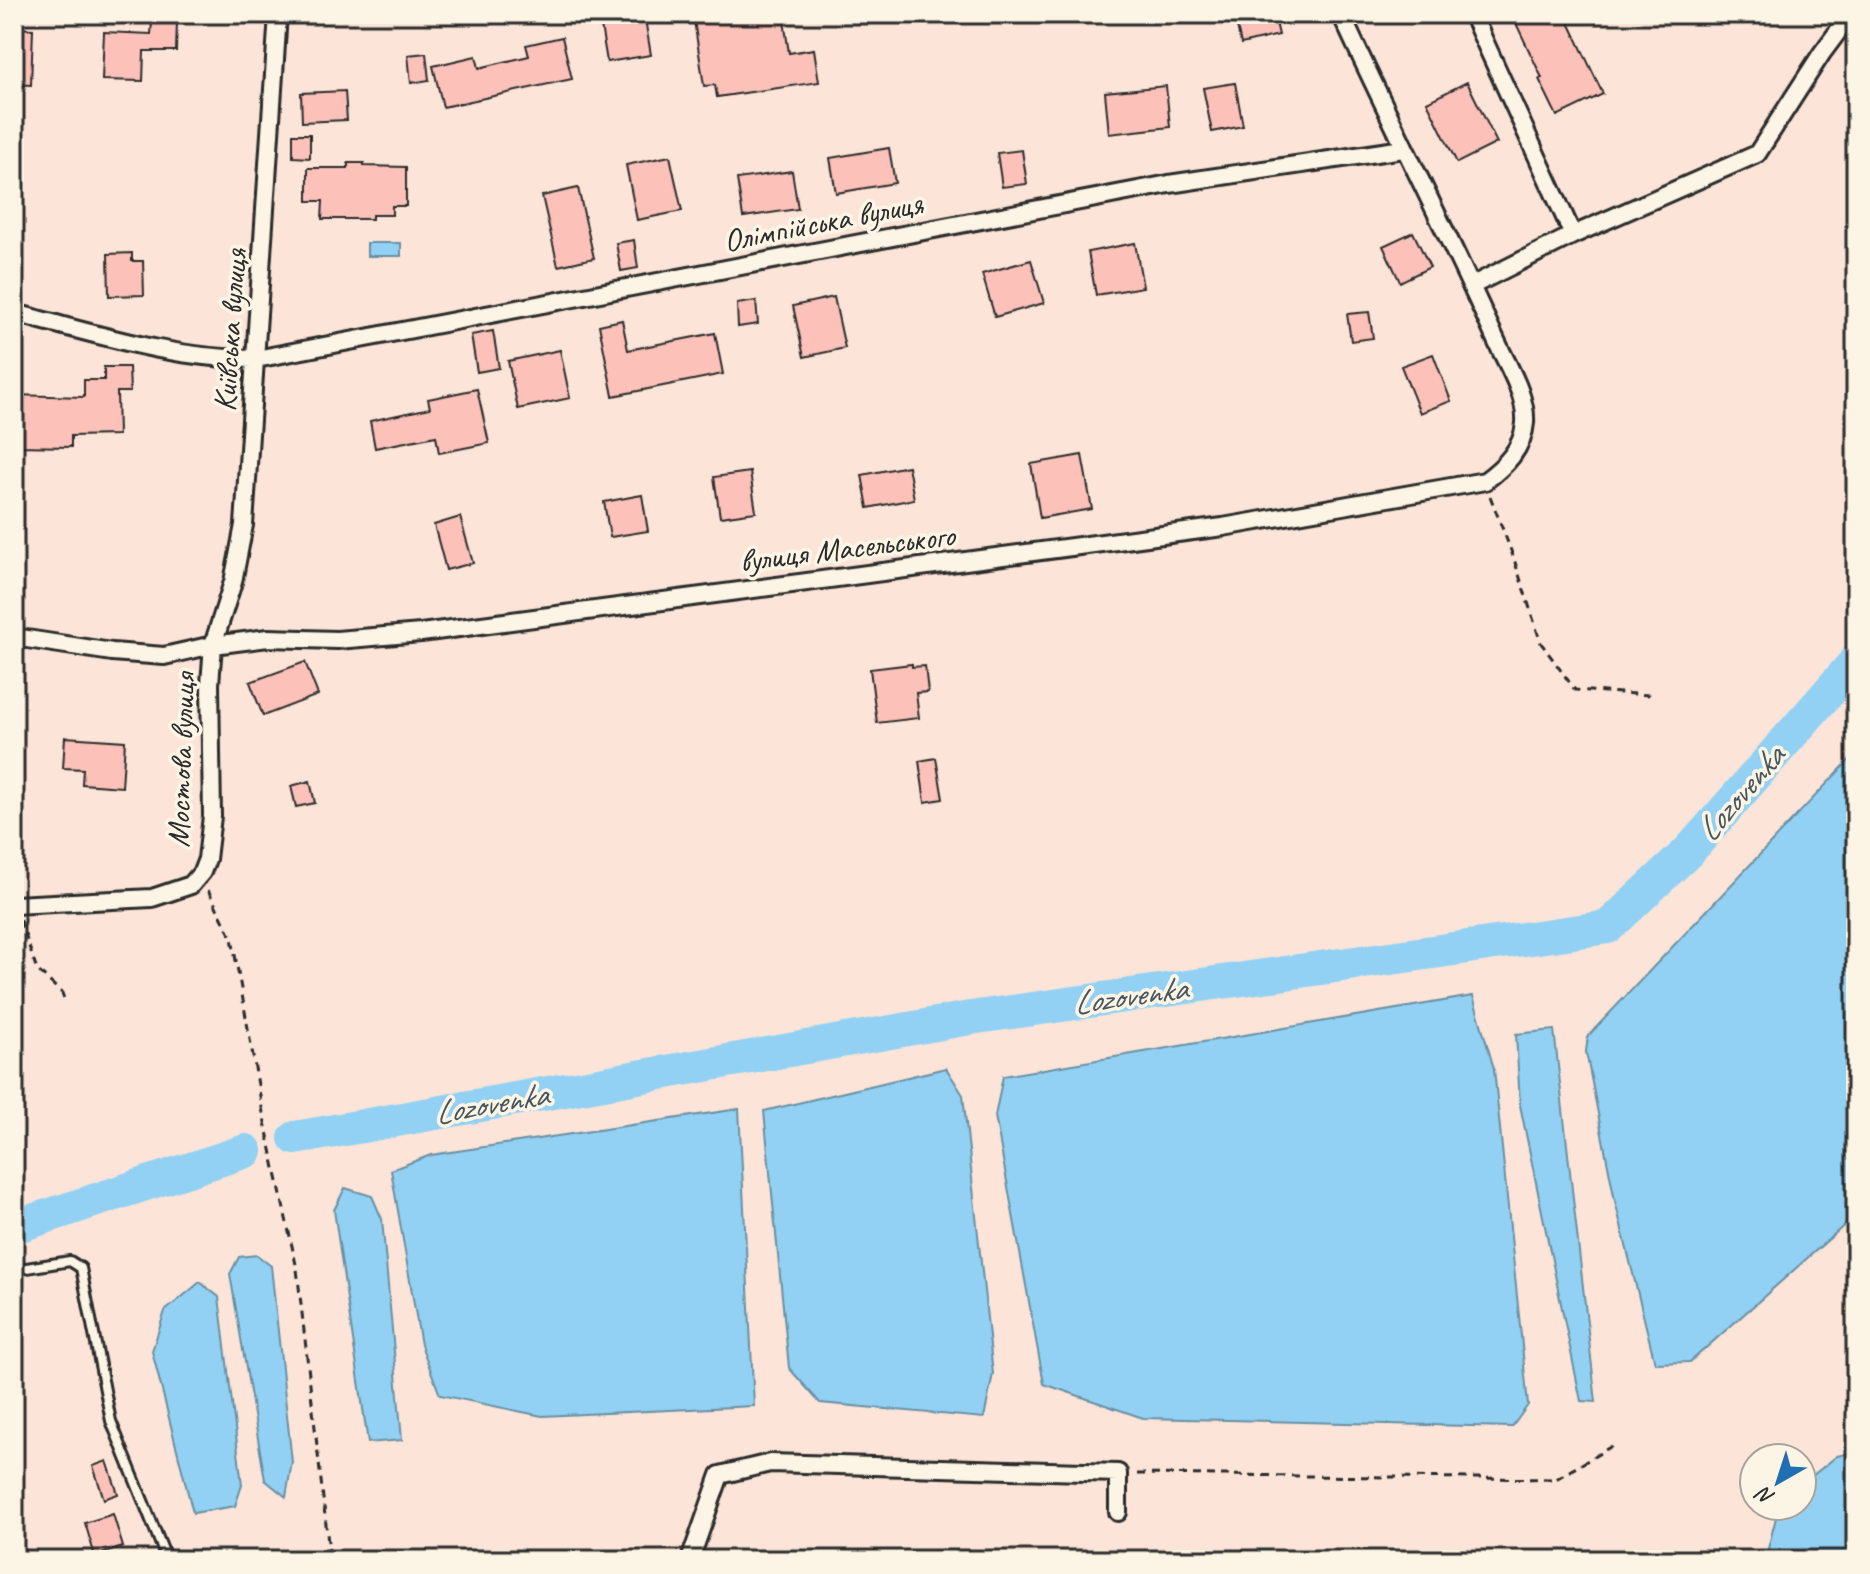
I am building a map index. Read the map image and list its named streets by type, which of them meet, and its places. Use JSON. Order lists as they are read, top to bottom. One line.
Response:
{"streets":{"street":["Олімпійська вулиця","Київська вулиця","вулиця Масельського","Мостова вулиця"]},"crossings":[["Олімпійська вулиця","Київська вулиця"],["Київська вулиця","вулиця Масельського"],["Київська вулиця","Мостова вулиця"],["вулиця Масельського","Мостова вулиця"]],"water":["Lozovenka"],"north":"bottom left"}
